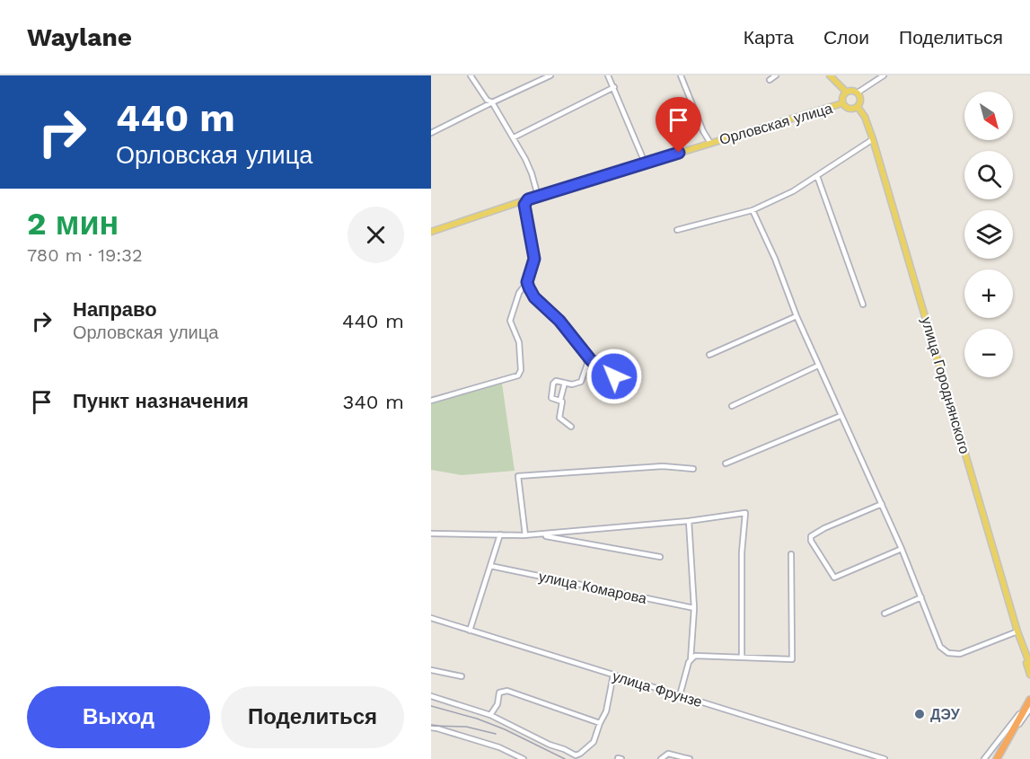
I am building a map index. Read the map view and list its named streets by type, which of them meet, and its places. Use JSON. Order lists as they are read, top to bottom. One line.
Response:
{"streets":{"main road":["Орловская улица","улица Городнянского"],"street":["улица Комарова","улица Фрунзе"]},"crossings":[["Орловская улица","улица Городнянского"]],"places":["ДЭУ"],"north":"bottom right","page":{"header":"Waylane","nav":["Карта","Слои","Поделиться"],"turn":["440 m","Орловская улица"],"map_buttons":["+","−"],"heading":["2 мин","780 m · 19:32"],"list":[{"name":"Направо","note":"Орловская улица","value":"440 m"},{"name":"Пункт назначения","value":"340 m"}],"buttons":["Выход","Поделиться"]}}
